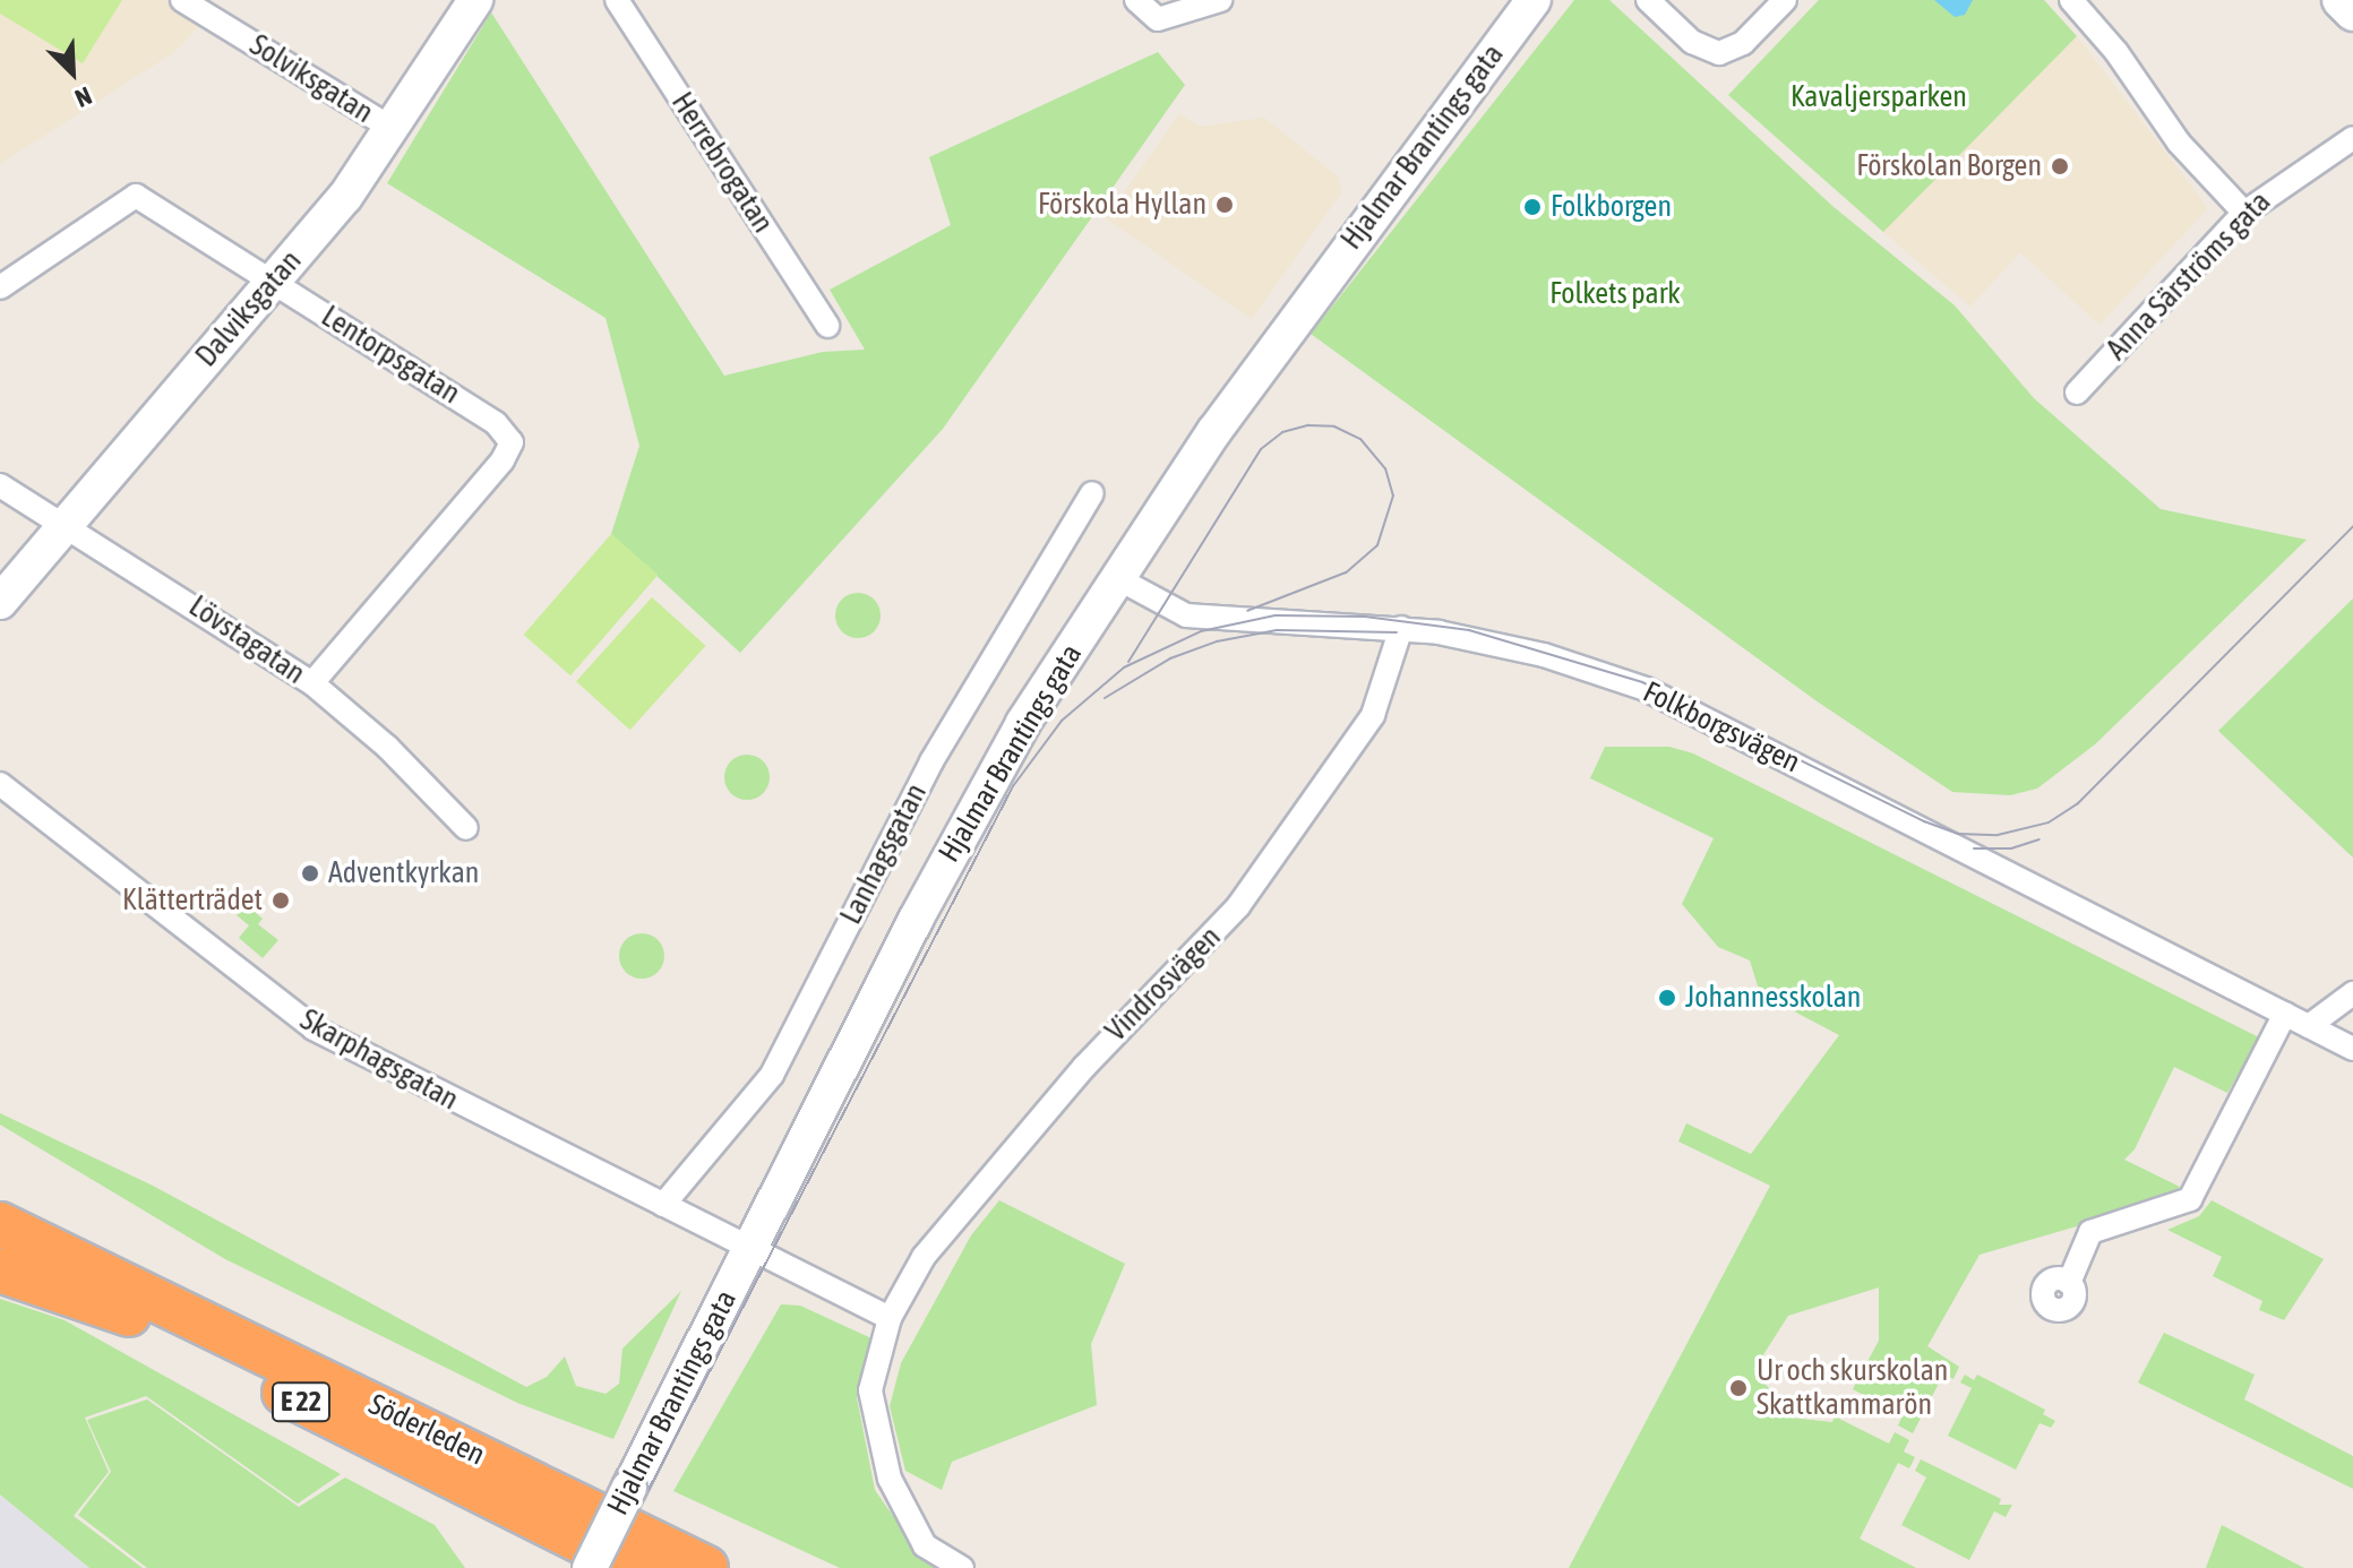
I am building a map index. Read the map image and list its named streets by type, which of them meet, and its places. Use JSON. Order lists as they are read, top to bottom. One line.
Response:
{"streets":{"highway":["E 22","Söderleden"],"street":["Solviksgatan","Hjalmar Brantings gata","Herrebrogatan","Anna Särströms gata","Dalviksgatan","Lentorpsgatan","Lövstagatan","Folkborgsvägen","Lanhagsgatan","Vindrosvägen","Skarphagsgatan"]},"crossings":[["Solviksgatan","Dalviksgatan"],["Hjalmar Brantings gata","Folkborgsvägen"],["Hjalmar Brantings gata","Skarphagsgatan"],["Dalviksgatan","Lentorpsgatan"],["Dalviksgatan","Lövstagatan"],["Lentorpsgatan","Lövstagatan"],["Folkborgsvägen","Vindrosvägen"],["Lanhagsgatan","Skarphagsgatan"],["Vindrosvägen","Skarphagsgatan"]],"parks":["Kavaljersparken","Folkets park"],"places":["Förskolan Borgen","Förskola Hyllan","Folkborgen","Adventkyrkan","Klätterträdet","Johannesskolan","Ur och skurskolan Skattkammarön"],"north":"bottom right"}
